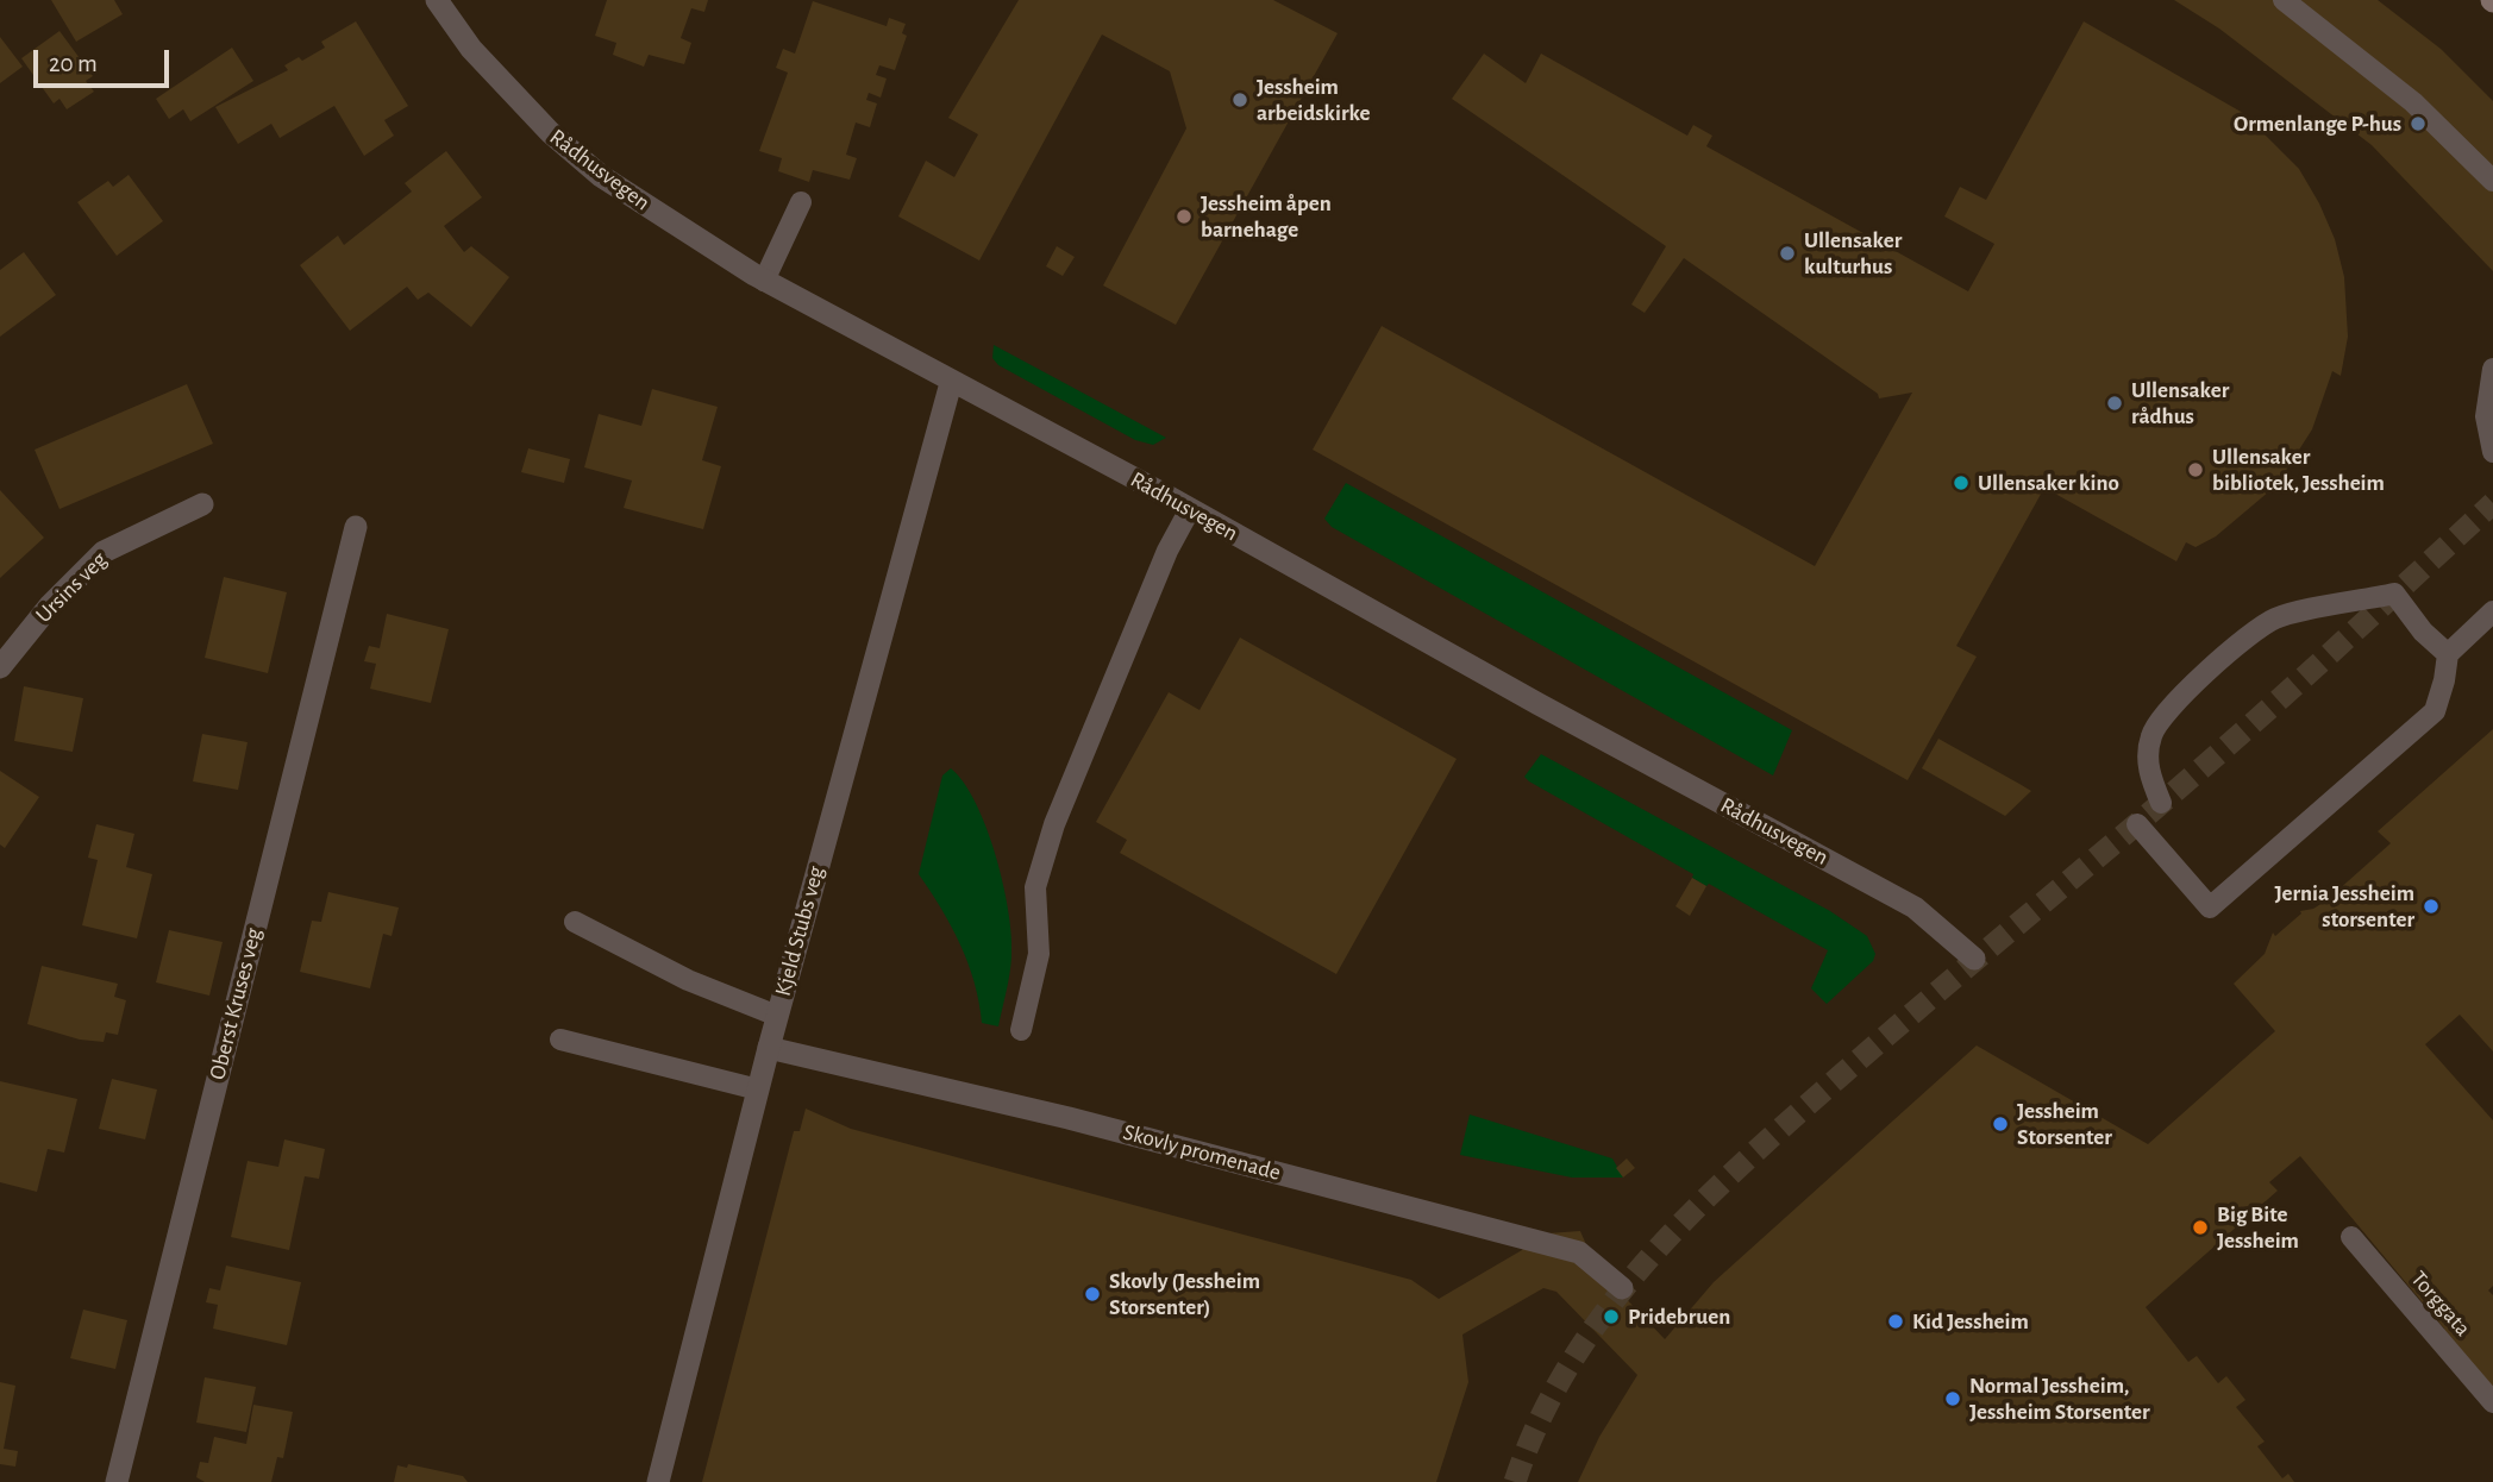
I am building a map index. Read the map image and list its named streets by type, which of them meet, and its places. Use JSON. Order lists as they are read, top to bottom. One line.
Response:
{"streets":{"street":["Rådhusvegen","Ursins veg","Kjeld Stubs veg","Oberst Kruses veg","Skovly promenade"],"lane":["Torggata"]},"crossings":[["Rådhusvegen","Kjeld Stubs veg"],["Kjeld Stubs veg","Skovly promenade"]],"places":["Jessheim arbeidskirke","Ormenlange P-hus","Jessheim åpen barnehage","Ullensaker kulturhus","Ullensaker rådhus","Ullensaker bibliotek, Jessheim","Ullensaker kino","Jernia Jessheim storsenter","Jessheim Storsenter","Big Bite Jessheim","Skovly (Jessheim Storsenter)","Pridebruen","Kid Jessheim","Normal Jessheim, Jessheim Storsenter"],"scale_bar":"20 m"}
